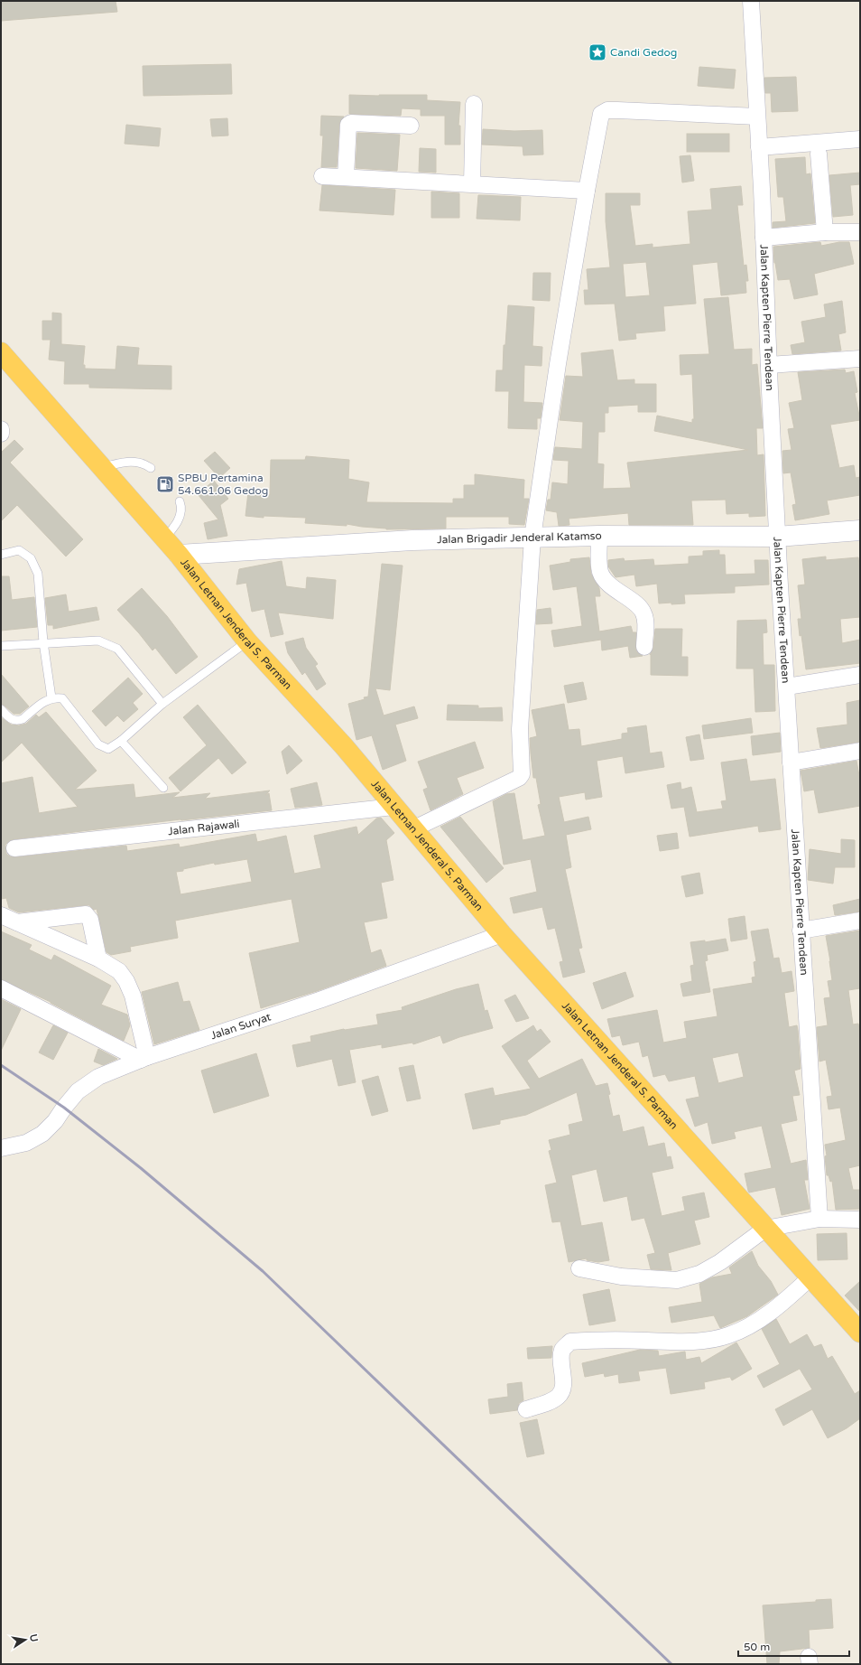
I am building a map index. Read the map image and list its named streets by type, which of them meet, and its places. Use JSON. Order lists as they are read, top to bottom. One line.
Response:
{"streets":{"highway":["Jalan Letnan Jenderal S. Parman"],"street":["Jalan Kapten Pierre Tendean","Jalan Brigadir Jenderal Katamso","Jalan Rajawali","Jalan Suryat"]},"crossings":[["Jalan Kapten Pierre Tendean","Jalan Brigadir Jenderal Katamso"],["Jalan Brigadir Jenderal Katamso","Jalan Letnan Jenderal S. Parman"],["Jalan Letnan Jenderal S. Parman","Jalan Rajawali"],["Jalan Letnan Jenderal S. Parman","Jalan Suryat"]],"places":{"place":["Candi Gedog"],"fuel station":["SPBU Pertamina 54.661.06 Gedog"]},"scale_bar":"50 m","north":"right"}
